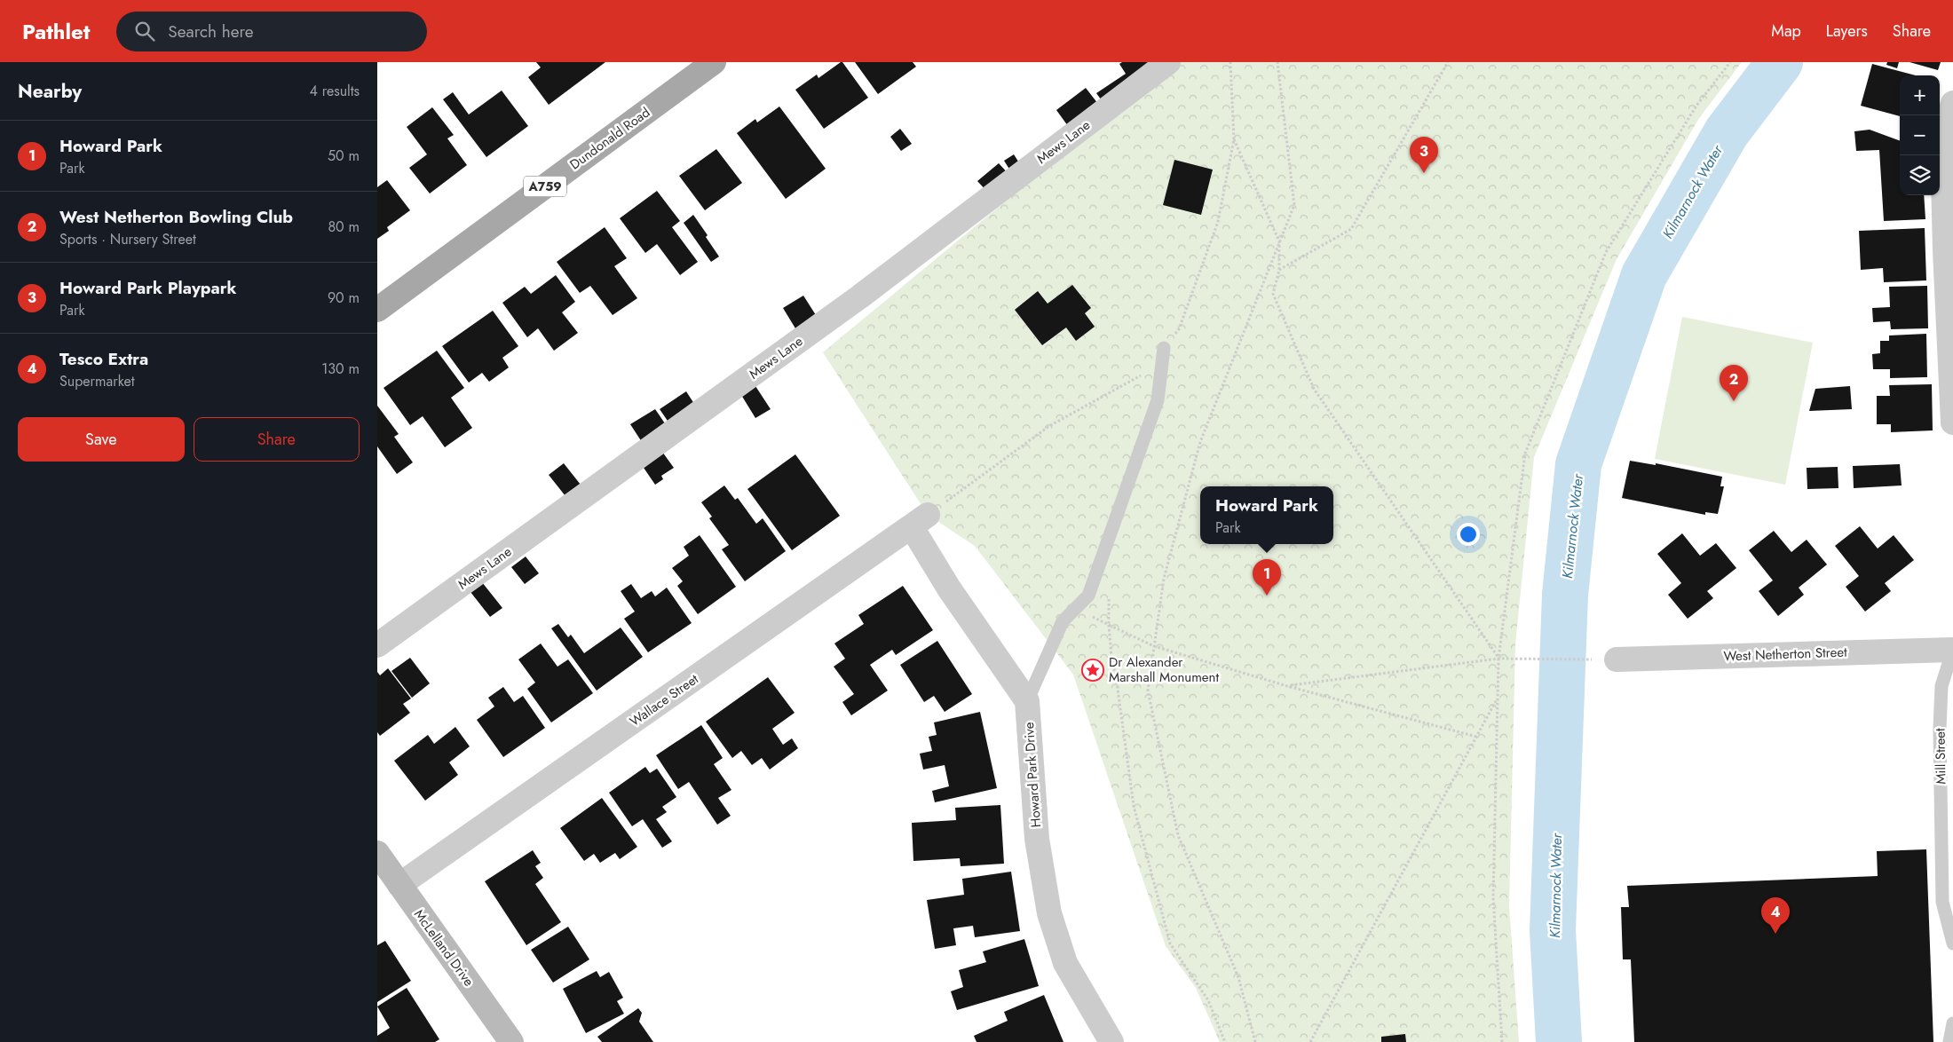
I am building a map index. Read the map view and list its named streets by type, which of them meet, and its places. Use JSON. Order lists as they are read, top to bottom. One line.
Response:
{"streets":{"main road":["Dundonald Road","A759"],"street":["Mews Lane","West Netherton Street","Wallace Street","Howard Park Drive","McLelland Drive"],"lane":["Mill Street"]},"crossings":[["West Netherton Street","Mill Street"],["Wallace Street","McLelland Drive"]],"water":["Kilmarnock Water"],"places":{"place":["Dr Alexander Marshall Monument"]},"page":{"header":"Pathlet","search":"Search here","nav":["Map","Layers","Share"],"heading":["Nearby","4 results"],"map_buttons":["+","−"],"list":[{"mark":"1","name":"Howard Park","note":"Park","value":"50 m"},{"mark":"2","name":"West Netherton Bowling Club","note":"Sports · Nursery Street","value":"80 m"},{"mark":"3","name":"Howard Park Playpark","note":"Park","value":"90 m"},{"mark":"4","name":"Tesco Extra","note":"Supermarket","value":"130 m"}],"pins":["3","2","1","4"],"buttons":["Save","Share"],"popup":["Howard Park","Park"]}}
